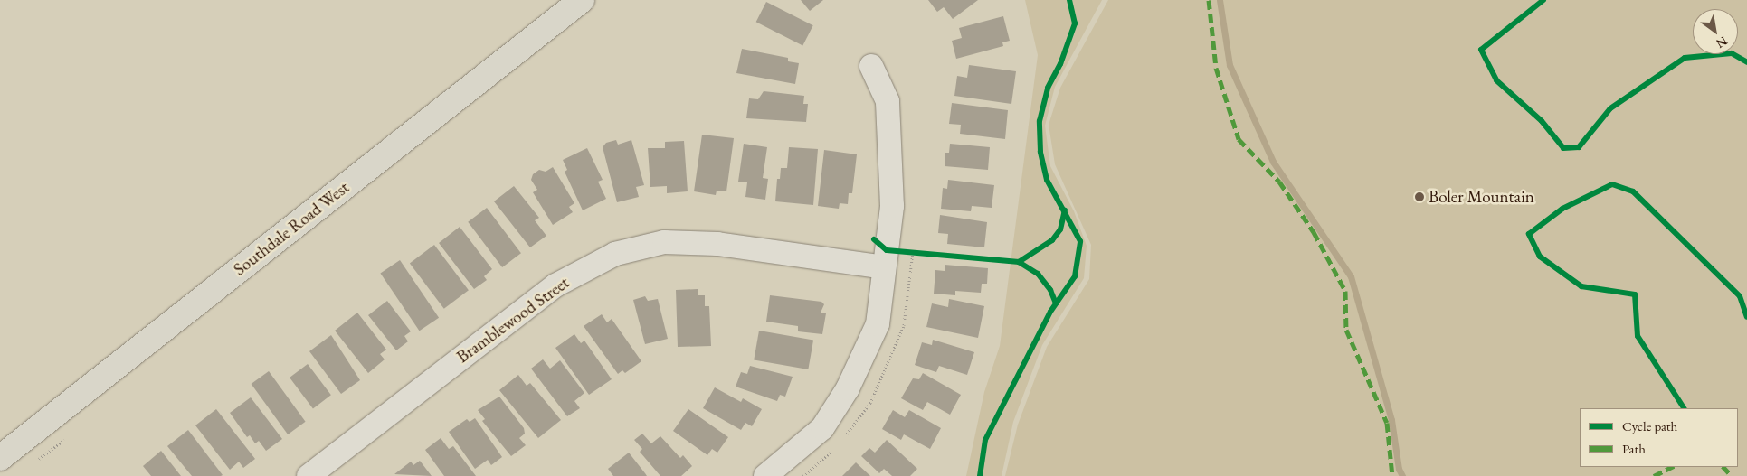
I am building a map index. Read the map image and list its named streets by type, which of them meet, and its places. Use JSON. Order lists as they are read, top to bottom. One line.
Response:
{"streets":{"main road":["Southdale Road West"],"street":["Bramblewood Street"]},"places":["Boler Mountain"],"legend":["Cycle path","Path"],"north":"bottom right"}
